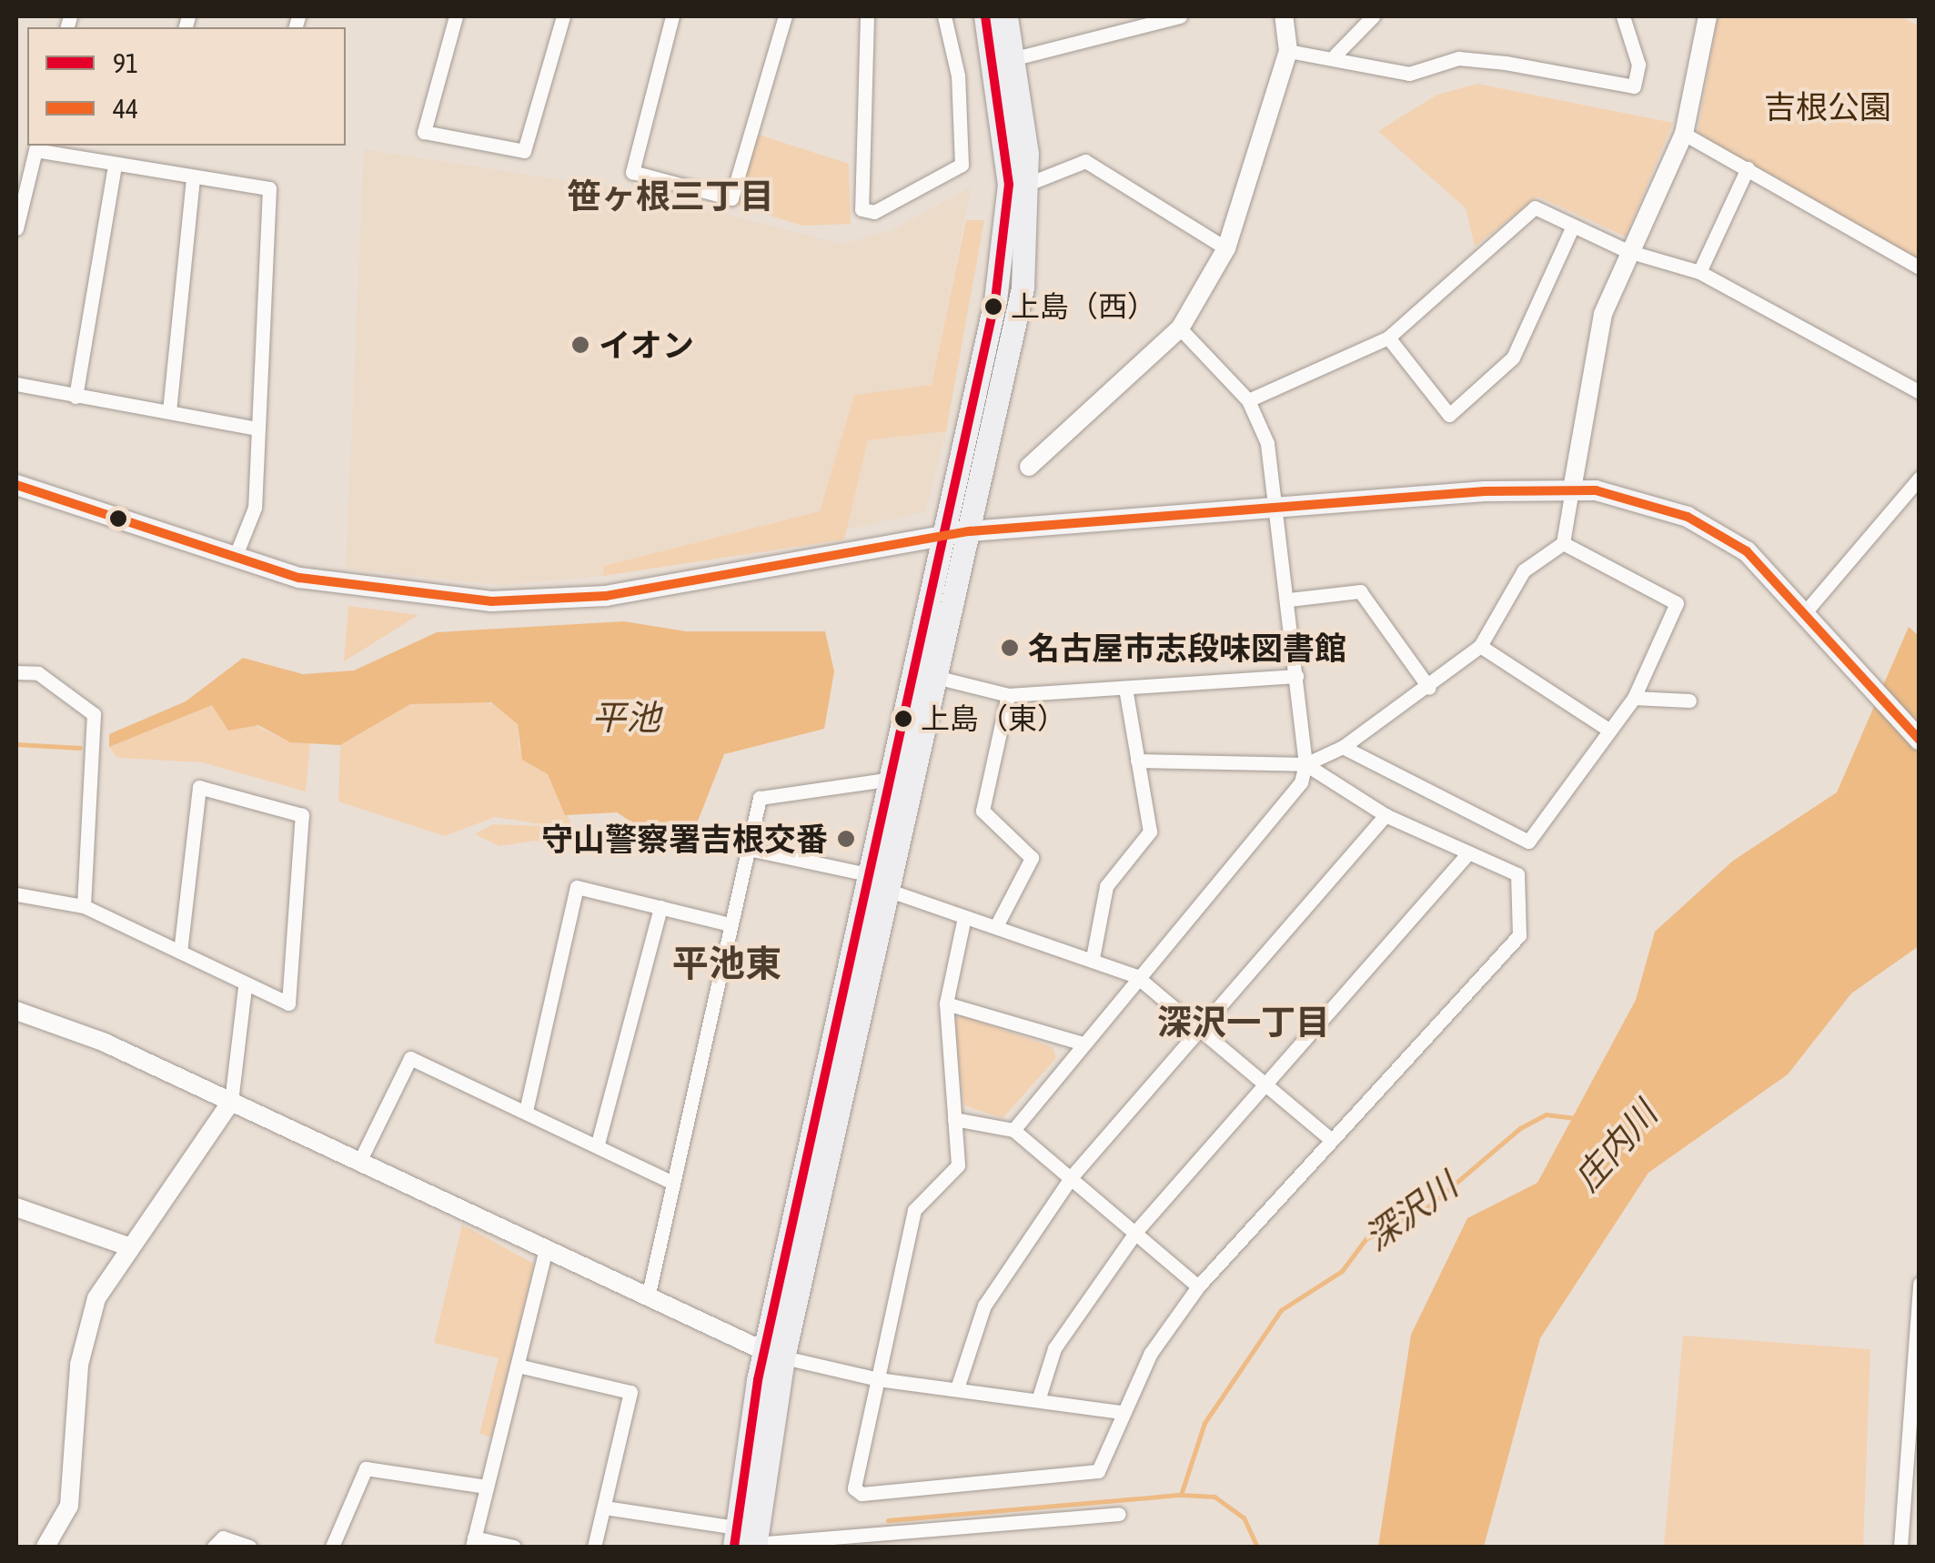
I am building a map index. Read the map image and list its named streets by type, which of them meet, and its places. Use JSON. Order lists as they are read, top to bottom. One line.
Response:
{"districts":["笹ヶ根三丁目","平池東","深沢一丁目"],"water":["平池","庄内川","深沢川"],"parks":["吉根公園"],"places":["上島（西）","イオン","名古屋市志段味図書館","上島（東）","守山警察署吉根交番"],"lines":["transit line 91","transit line 44"],"legend":["91","44"]}
